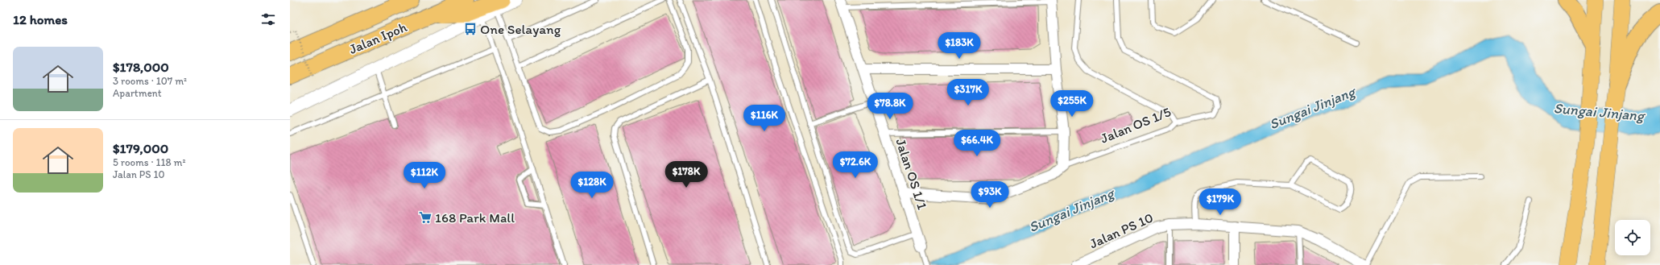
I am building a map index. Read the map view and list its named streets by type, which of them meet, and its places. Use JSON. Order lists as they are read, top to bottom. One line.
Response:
{"streets":{"highway":["Jalan Ipoh"],"street":["Jalan OS 1/1","Jalan PS 10"],"lane":["Jalan OS 1/5"]},"water":["Sungai Jinjang"],"places":{"bus stop":["One Selayang"],"supermarket":["168 Park Mall"]},"page":{"heading":"12 homes","price":["$183K","$317K","$255K","$78.8K","$116K","$66.4K","$72.6K","$178K","$112K","$128K","$93K","$179K"],"list":[{"name":"$178,000","note":"3 rooms · 107 m² · Apartment"},{"name":"$179,000","note":"5 rooms · 118 m² · Jalan PS 10"}]}}
